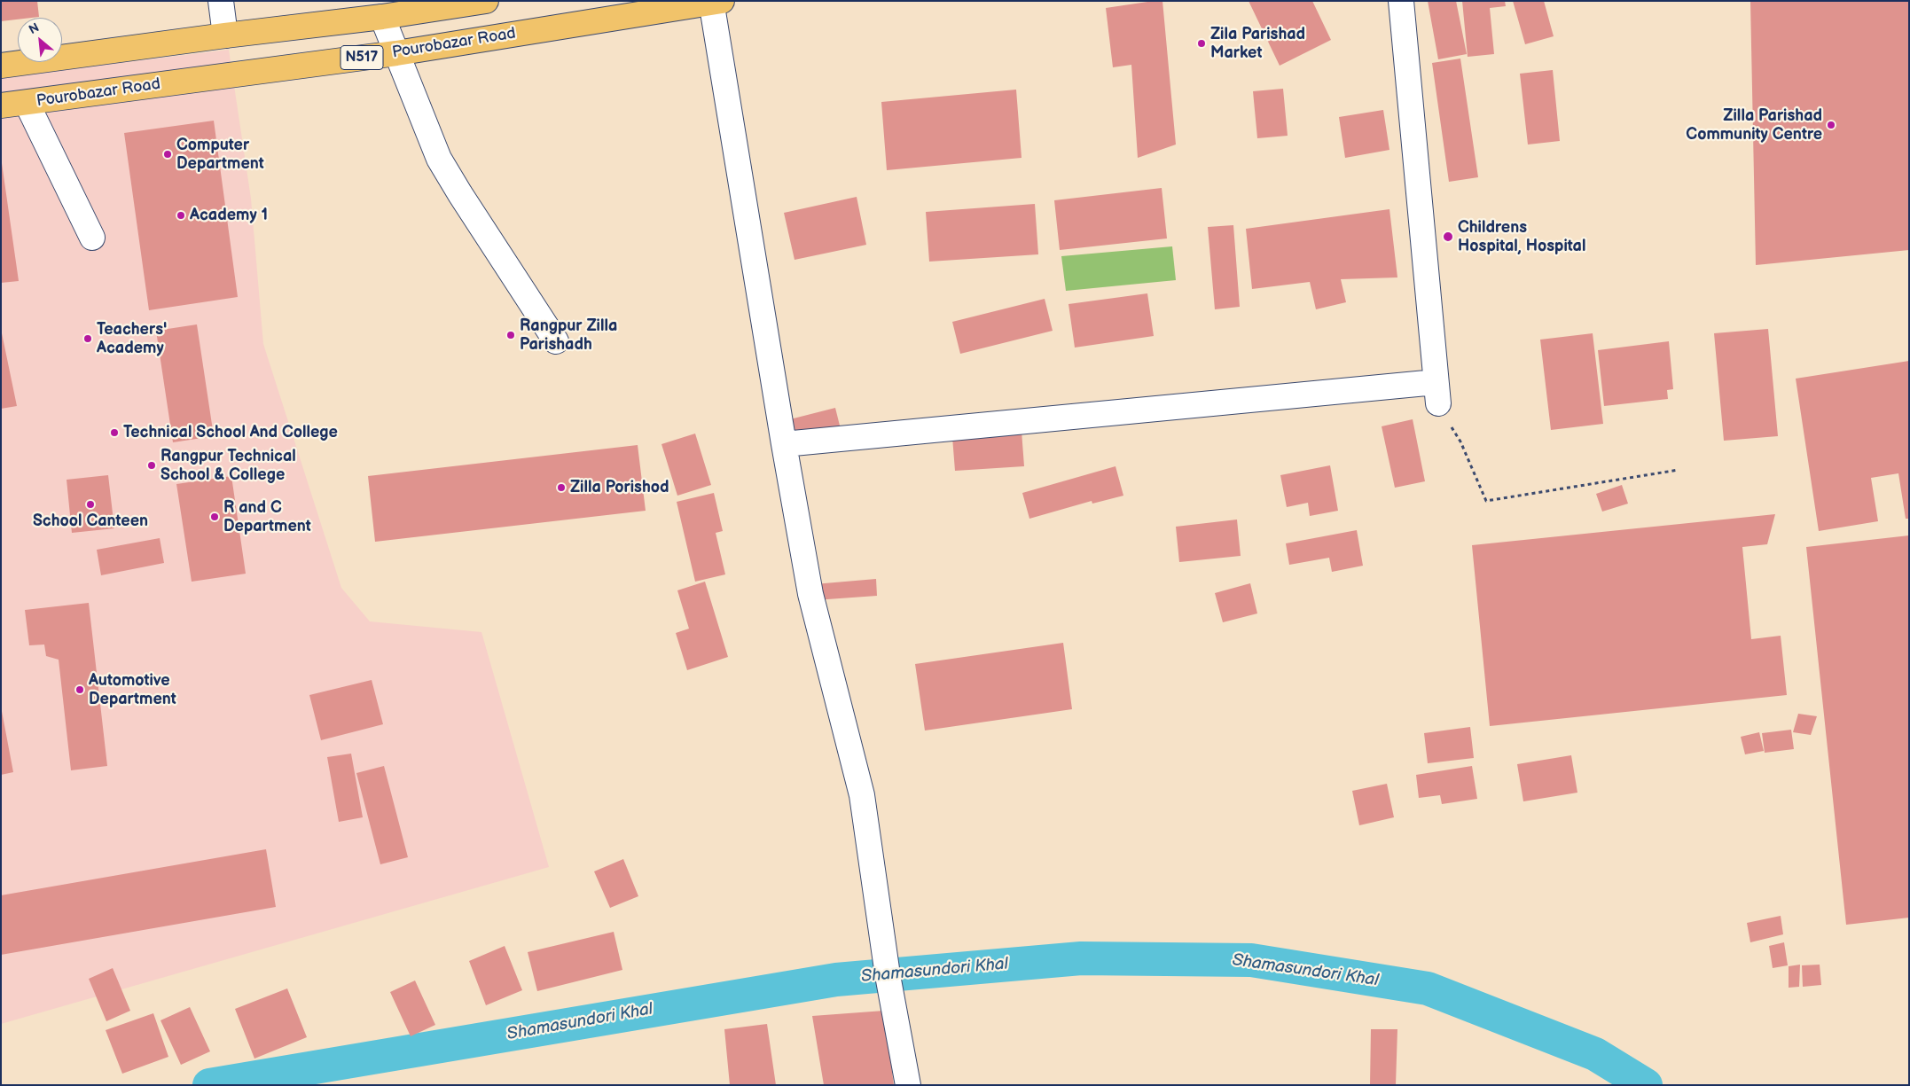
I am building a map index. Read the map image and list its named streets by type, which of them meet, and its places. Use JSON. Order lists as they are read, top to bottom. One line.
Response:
{"streets":{"highway":["Pourobazar Road","N517"]},"water":["Shamasundori Khal"],"places":["Zila Parishad Market","Zilla Parishad Community Centre","Computer Department","Academy 1","Childrens Hospital, Hospital","Rangpur Zilla Parishadh","Teachers' Academy","Technical School And College","Rangpur Technical School & College","Zilla Porishod","School Canteen","R and C Department","Automotive Department"],"north":"top left"}
